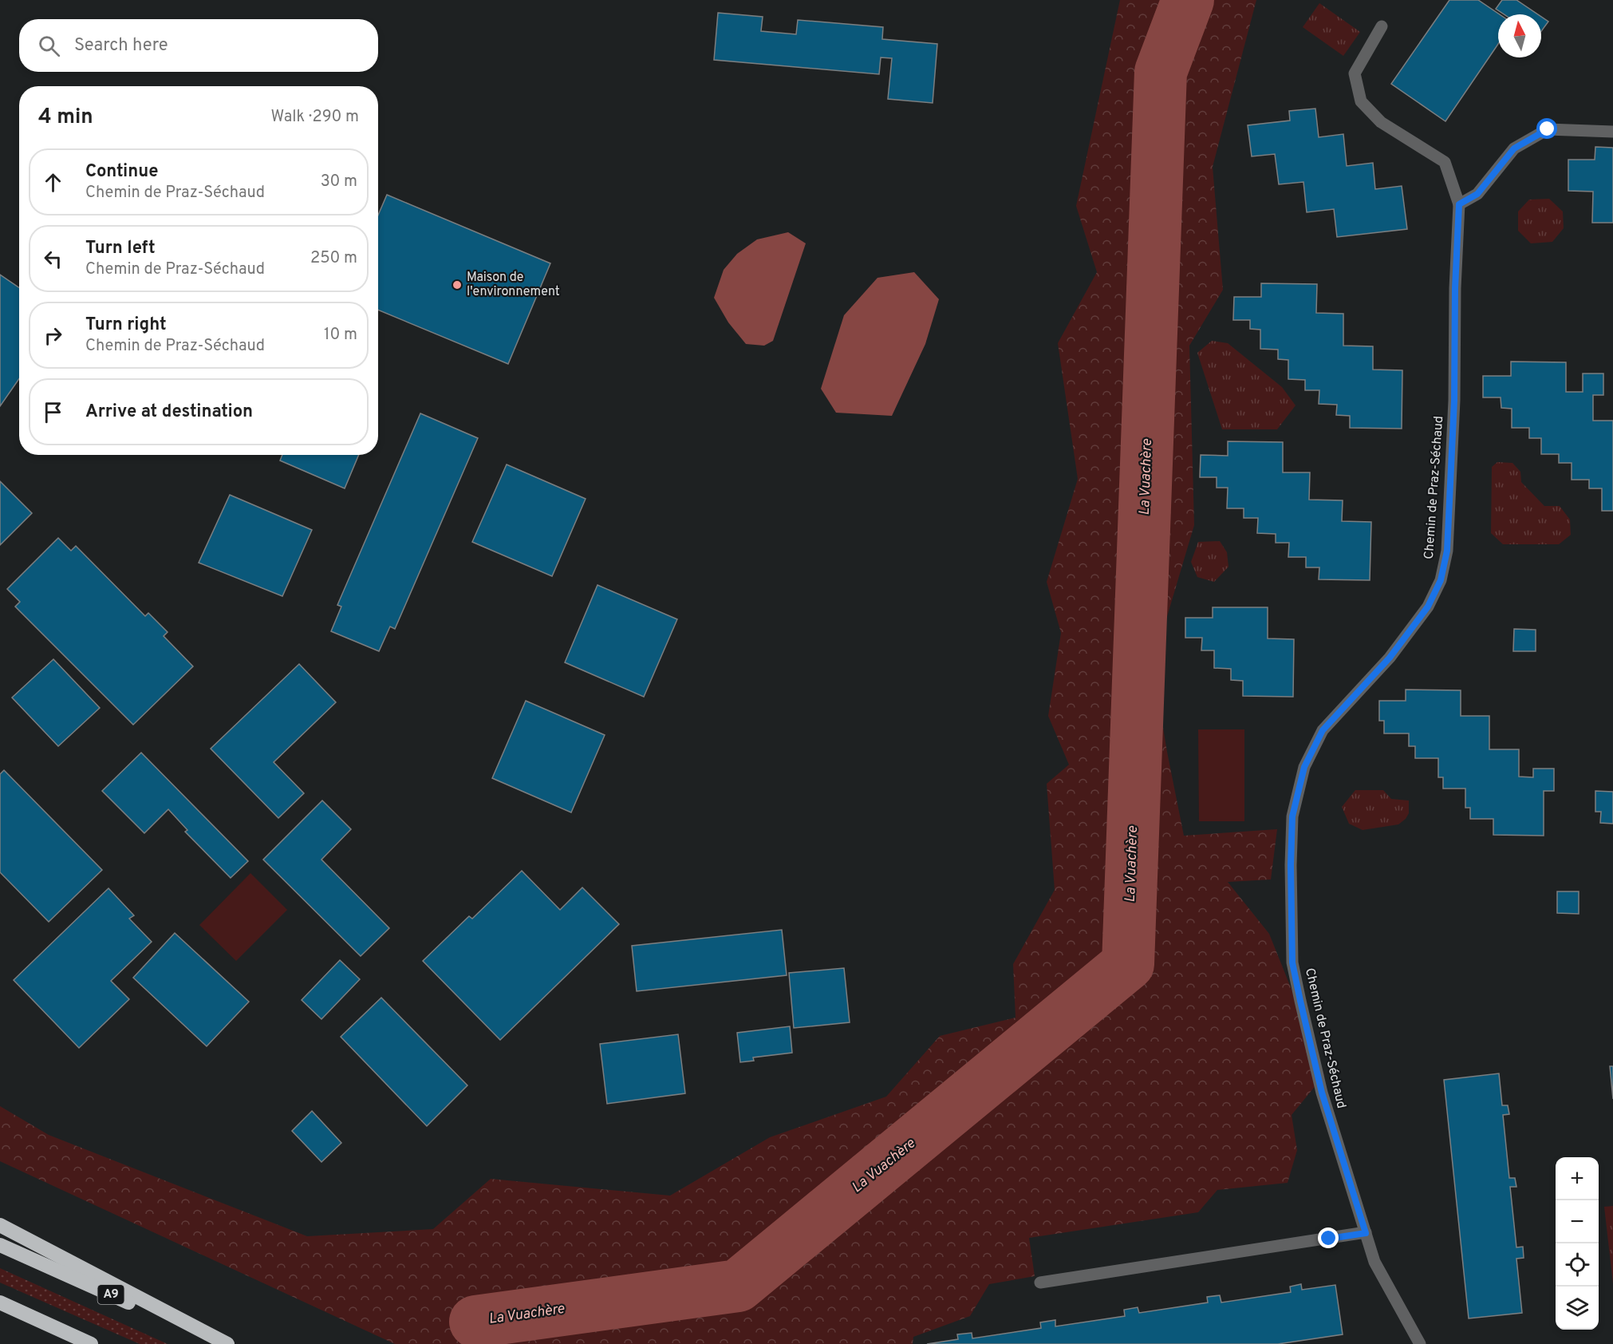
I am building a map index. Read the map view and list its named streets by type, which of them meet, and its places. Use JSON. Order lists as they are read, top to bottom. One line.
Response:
{"streets":{"highway":["A9"],"street":["Chemin de Praz-Séchaud"]},"water":["La Vuachère"],"places":["Maison de l'environnement"],"north":"top","page":{"search":"Search here","heading":["4 min","Walk · 290 m"],"list":[["Continue","Chemin de Praz-Séchaud","30 m"],["Turn left","Chemin de Praz-Séchaud","250 m"],["Turn right","Chemin de Praz-Séchaud","10 m"],"Arrive at destination"],"map_buttons":["+","−"]}}
